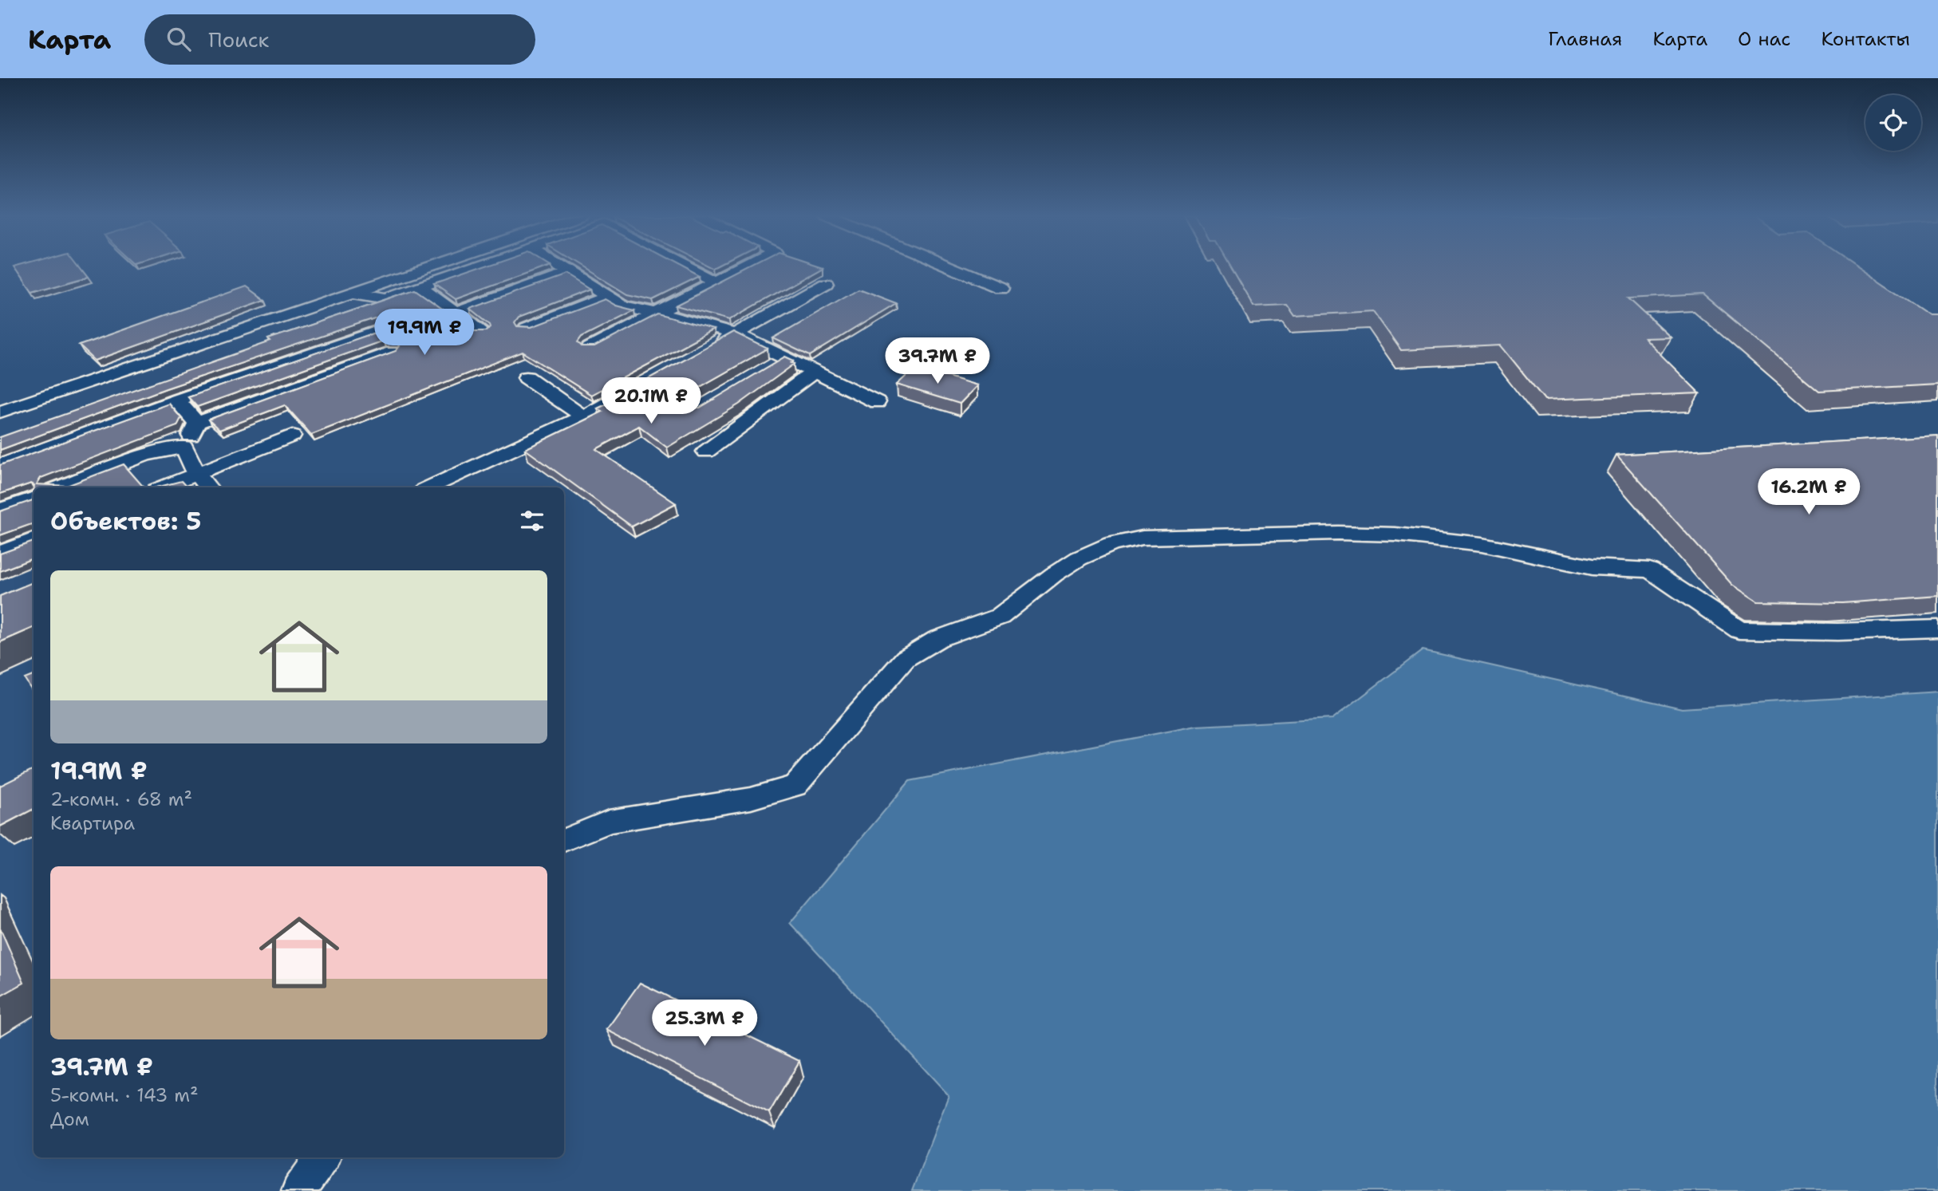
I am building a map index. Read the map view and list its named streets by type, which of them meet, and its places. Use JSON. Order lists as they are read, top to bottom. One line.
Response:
{"page":{"header":"Карта","search":"Поиск","nav":["Главная","Карта","О нас","Контакты"],"price":["19.9M ₽","39.7M ₽","20.1M ₽","16.2M ₽","25.3M ₽"],"heading":"Объектов: 5","list":[{"name":"19.9M ₽","note":"2-комн. · 68 m² · Квартира"},{"name":"39.7M ₽","note":"5-комн. · 143 m² · Дом"}]}}
